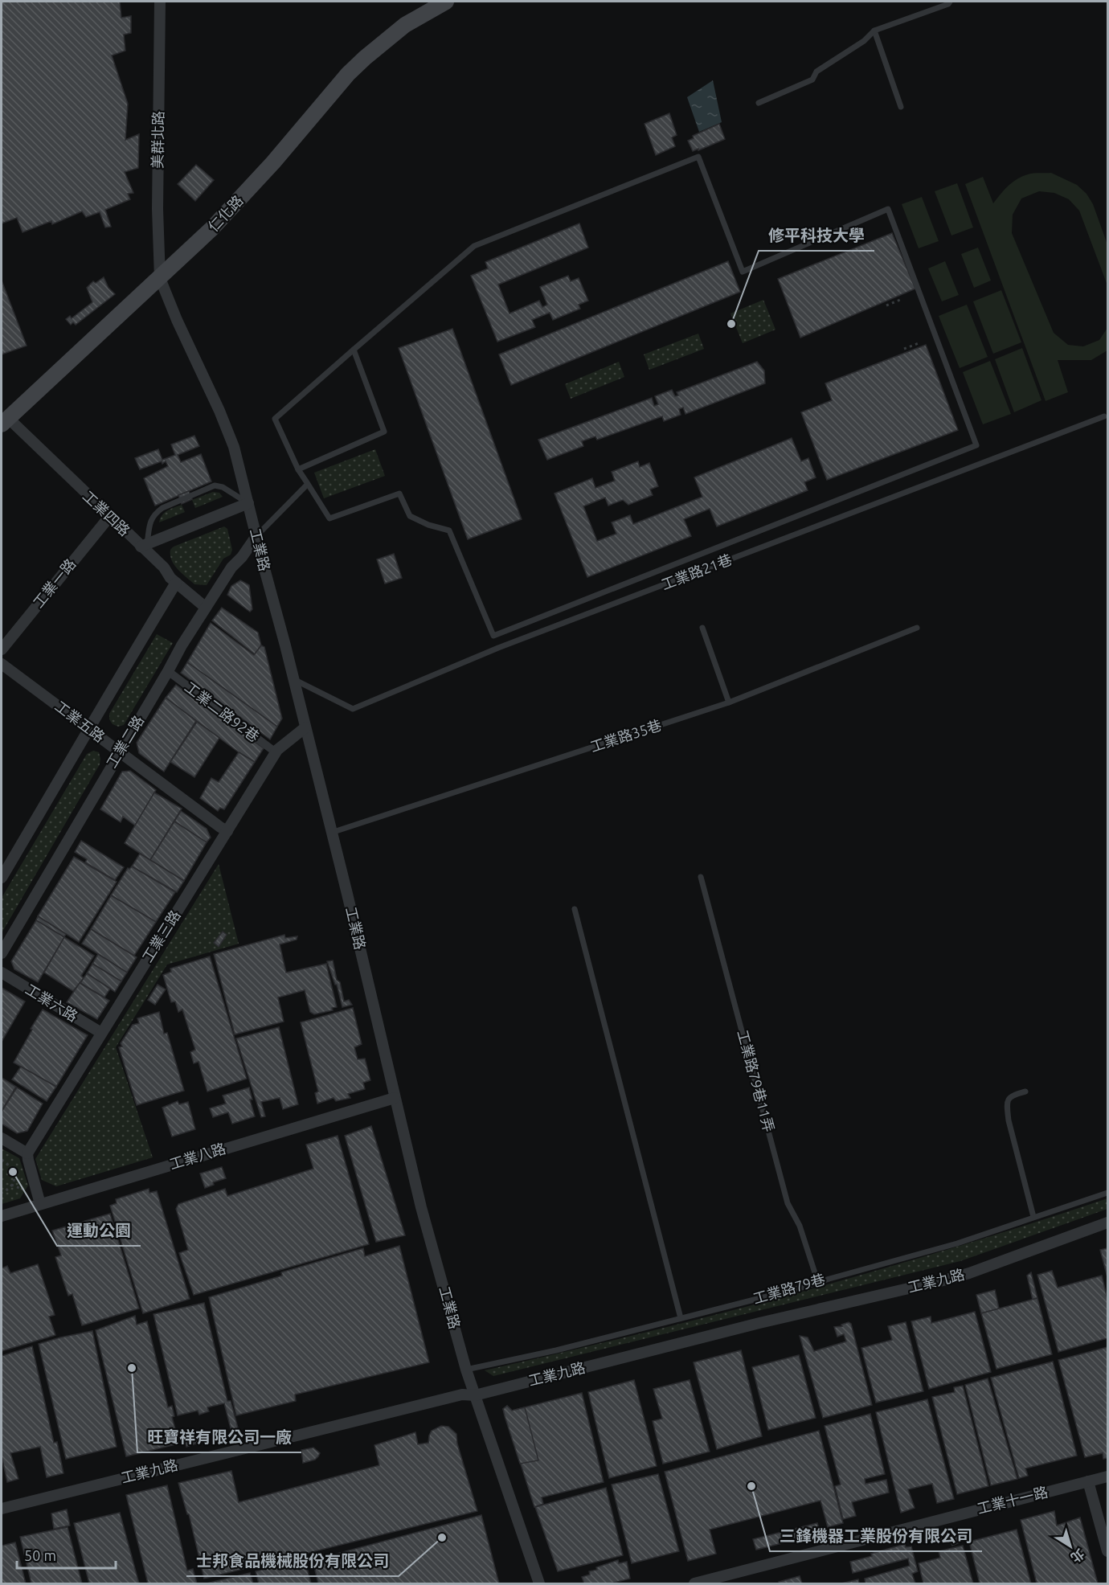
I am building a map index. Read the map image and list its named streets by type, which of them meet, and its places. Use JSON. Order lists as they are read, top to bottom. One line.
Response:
{"streets":{"main road":["仁化路"],"street":["美群北路","工業四路","工業路","工業一路","工業二路92巷","工業五路","工業二路","工業三路","工業六路","工業八路","工業九路","工業十一路"],"lane":["工業路21巷","工業路35巷","工業路79巷11弄","工業路79巷"]},"crossings":[["美群北路","仁化路"],["美群北路","工業路"],["仁化路","工業四路"],["仁化路","工業路"],["工業四路","工業一路"],["工業四路","工業二路"],["工業路","工業路21巷"],["工業路","工業路35巷"],["工業路","工業二路"],["工業路","工業三路"],["工業路","工業八路"],["工業路","工業九路"],["工業路","工業路79巷"],["工業二路92巷","工業二路"],["工業二路92巷","工業三路"],["工業五路","工業二路"],["工業五路","工業三路"],["工業三路","工業六路"],["工業路79巷11弄","工業路79巷"]],"places":["修平科技大學","運動公園","旺寶祥有限公司一廠","三鋒機器工業股份有限公司","士邦食品機械股份有限公司"],"scale_bar":"50 m","north":"bottom right"}
